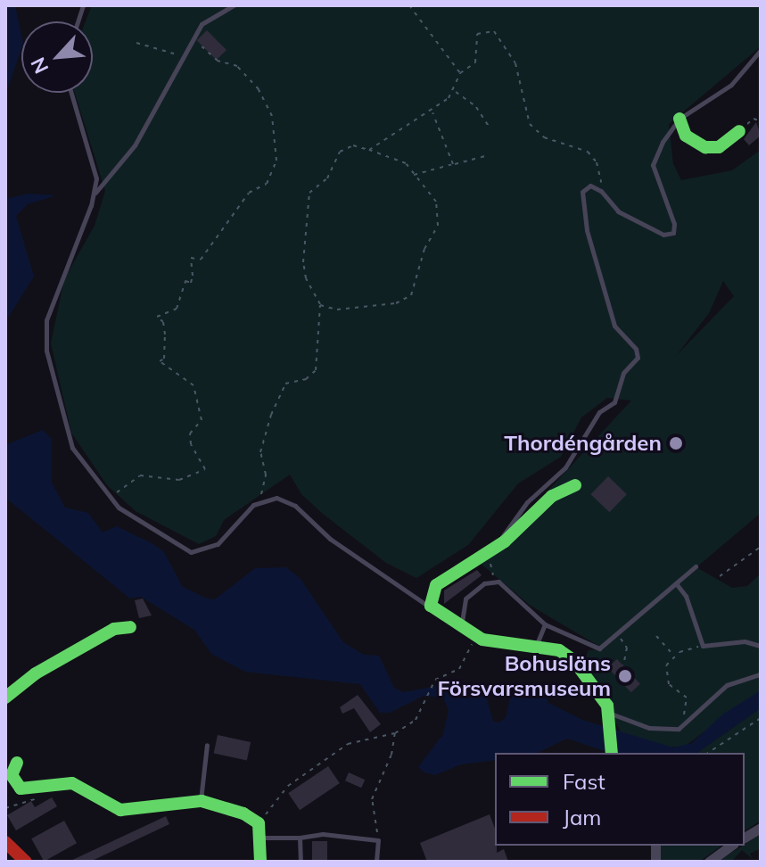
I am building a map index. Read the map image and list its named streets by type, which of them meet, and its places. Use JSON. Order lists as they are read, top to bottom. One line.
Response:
{"places":["Thordéngården","Bohusläns Försvarsmuseum"],"legend":["Fast","Jam"],"north":"bottom left"}
